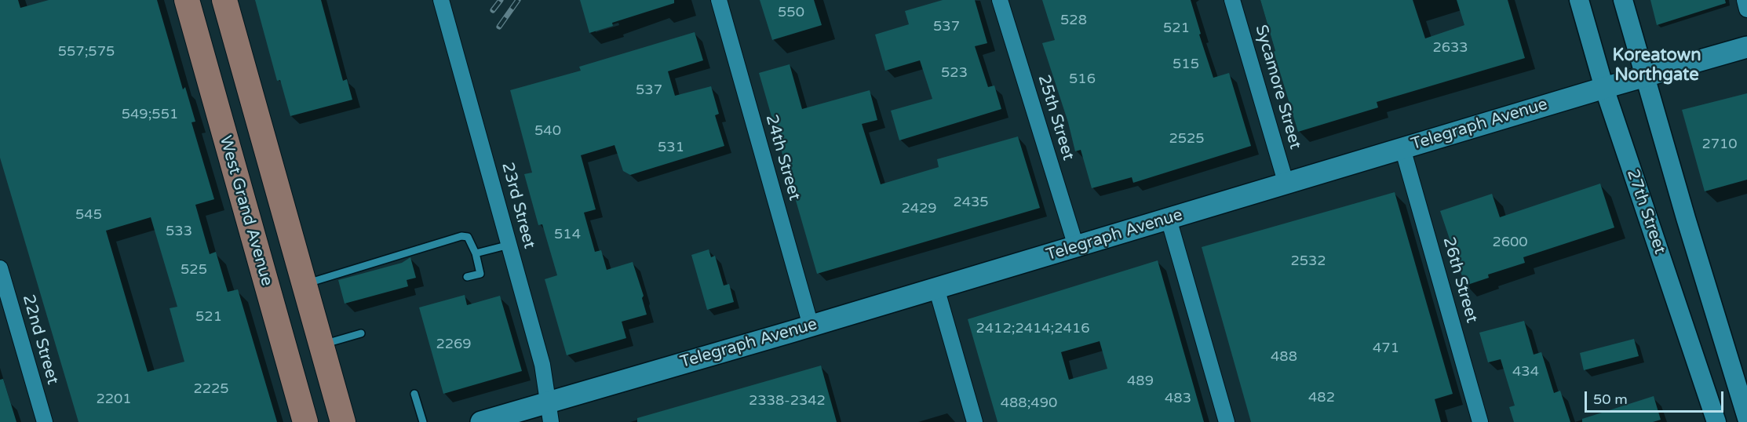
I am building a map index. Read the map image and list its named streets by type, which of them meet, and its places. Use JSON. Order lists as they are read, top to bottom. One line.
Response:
{"streets":{"main road":["Telegraph Avenue","West Grand Avenue"],"street":["Sycamore Street","25th Street","24th Street","23rd Street","27th Street","26th Street","22nd Street"]},"crossings":[["Sycamore Street","Telegraph Avenue"],["25th Street","Telegraph Avenue"],["Telegraph Avenue","24th Street"],["Telegraph Avenue","23rd Street"],["Telegraph Avenue","27th Street"],["Telegraph Avenue","26th Street"]],"districts":["Koreatown Northgate"],"house_numbers":["550","528","537","521","2633","557;575","515","523","516","537","549;551","540","2525","2710","531","2435","2429","545","533","514","2600","2532","525","521","2412;2414;2416","2269","471","488","434","489","2225","482","483","2201","2338-2342","488;490"],"scale_bar":"50 m"}
